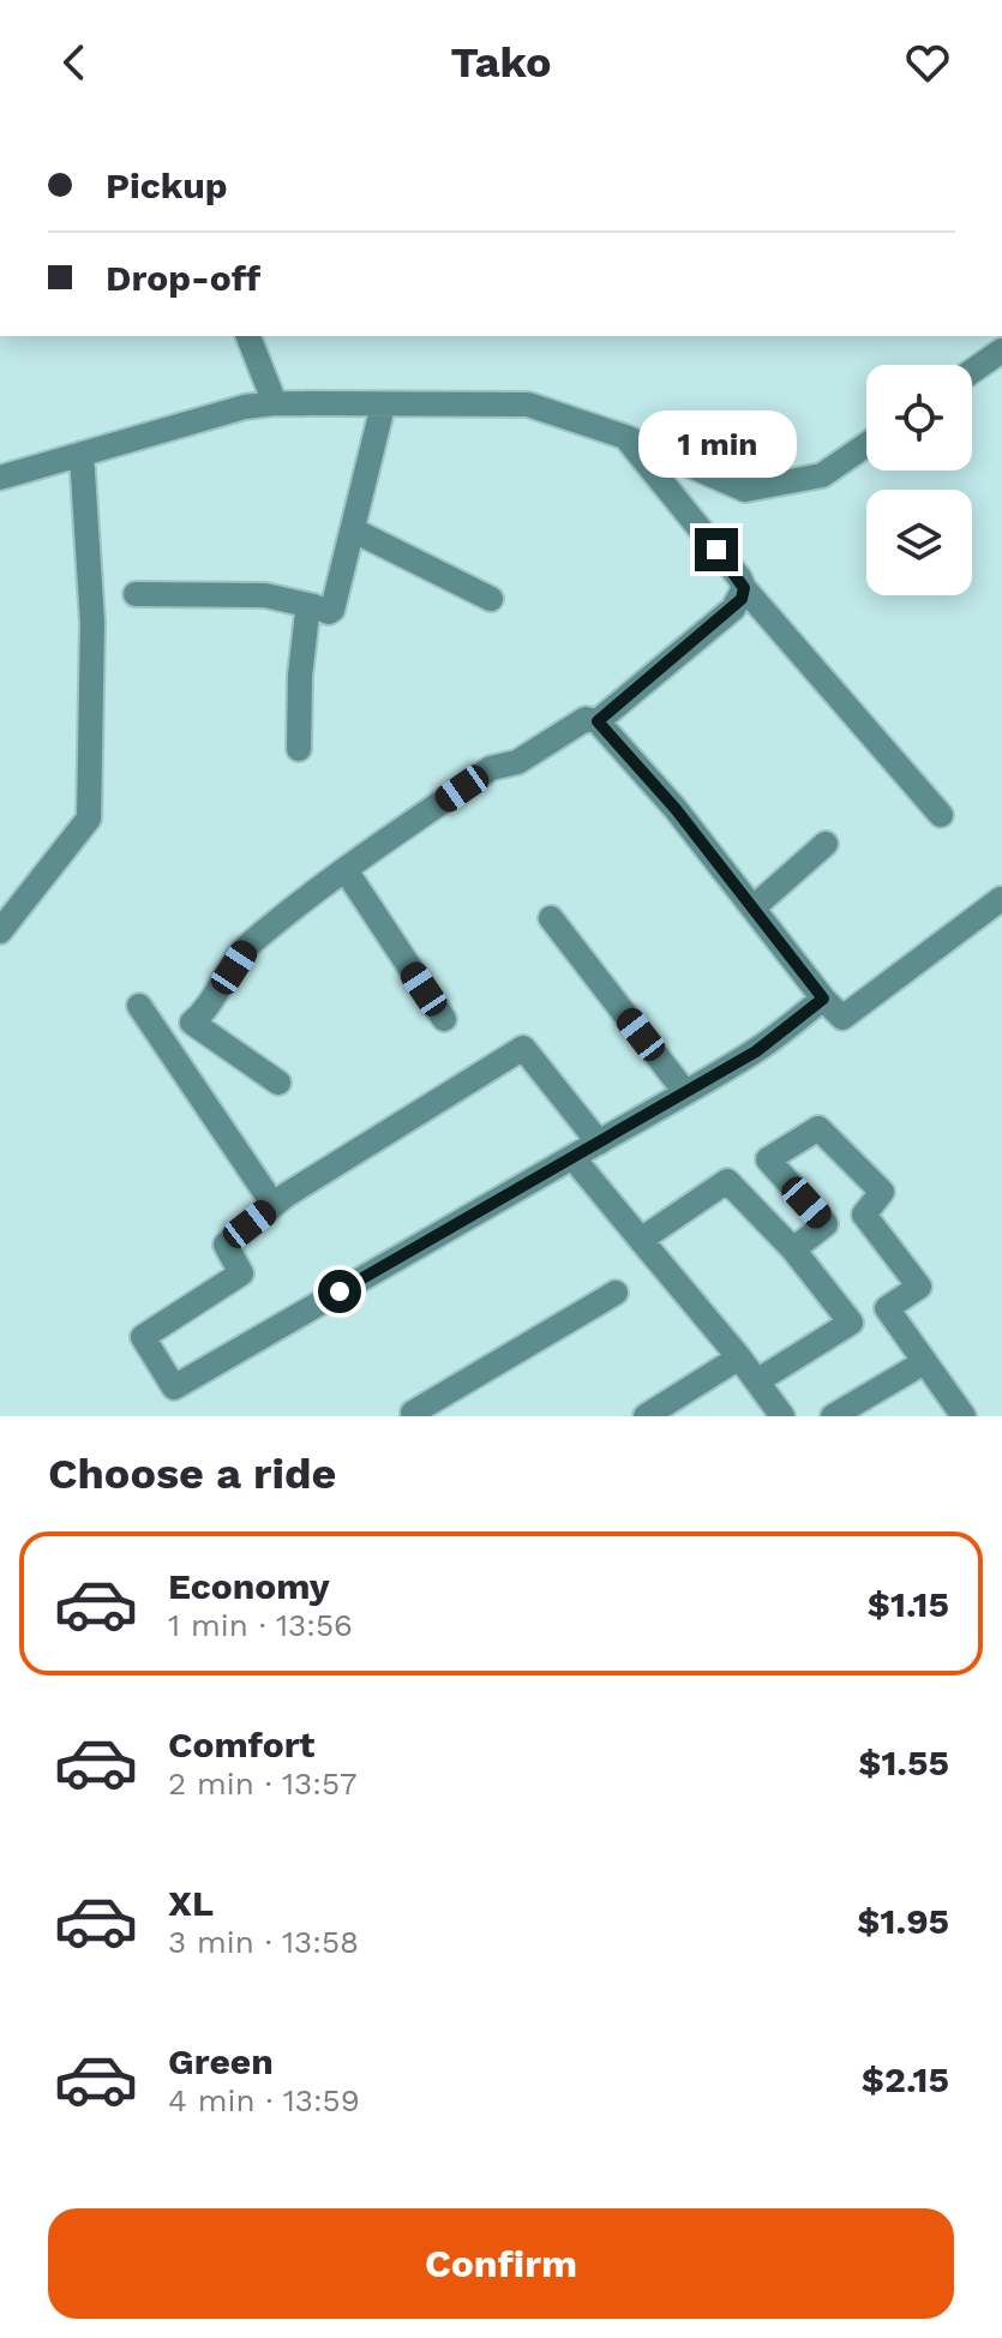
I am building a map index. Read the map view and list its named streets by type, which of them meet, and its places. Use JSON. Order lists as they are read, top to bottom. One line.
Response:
{"page":{"header":"Tako","banner":["Pickup","Drop-off"],"bubble":"1 min","heading":"Choose a ride","list":[{"name":"Economy","note":"1 min · 13:56","value":"$1.15"},{"name":"Comfort","note":"2 min · 13:57","value":"$1.55"},{"name":"XL","note":"3 min · 13:58","value":"$1.95"},{"name":"Green","note":"4 min · 13:59","value":"$2.15"}],"buttons":"Confirm"}}
